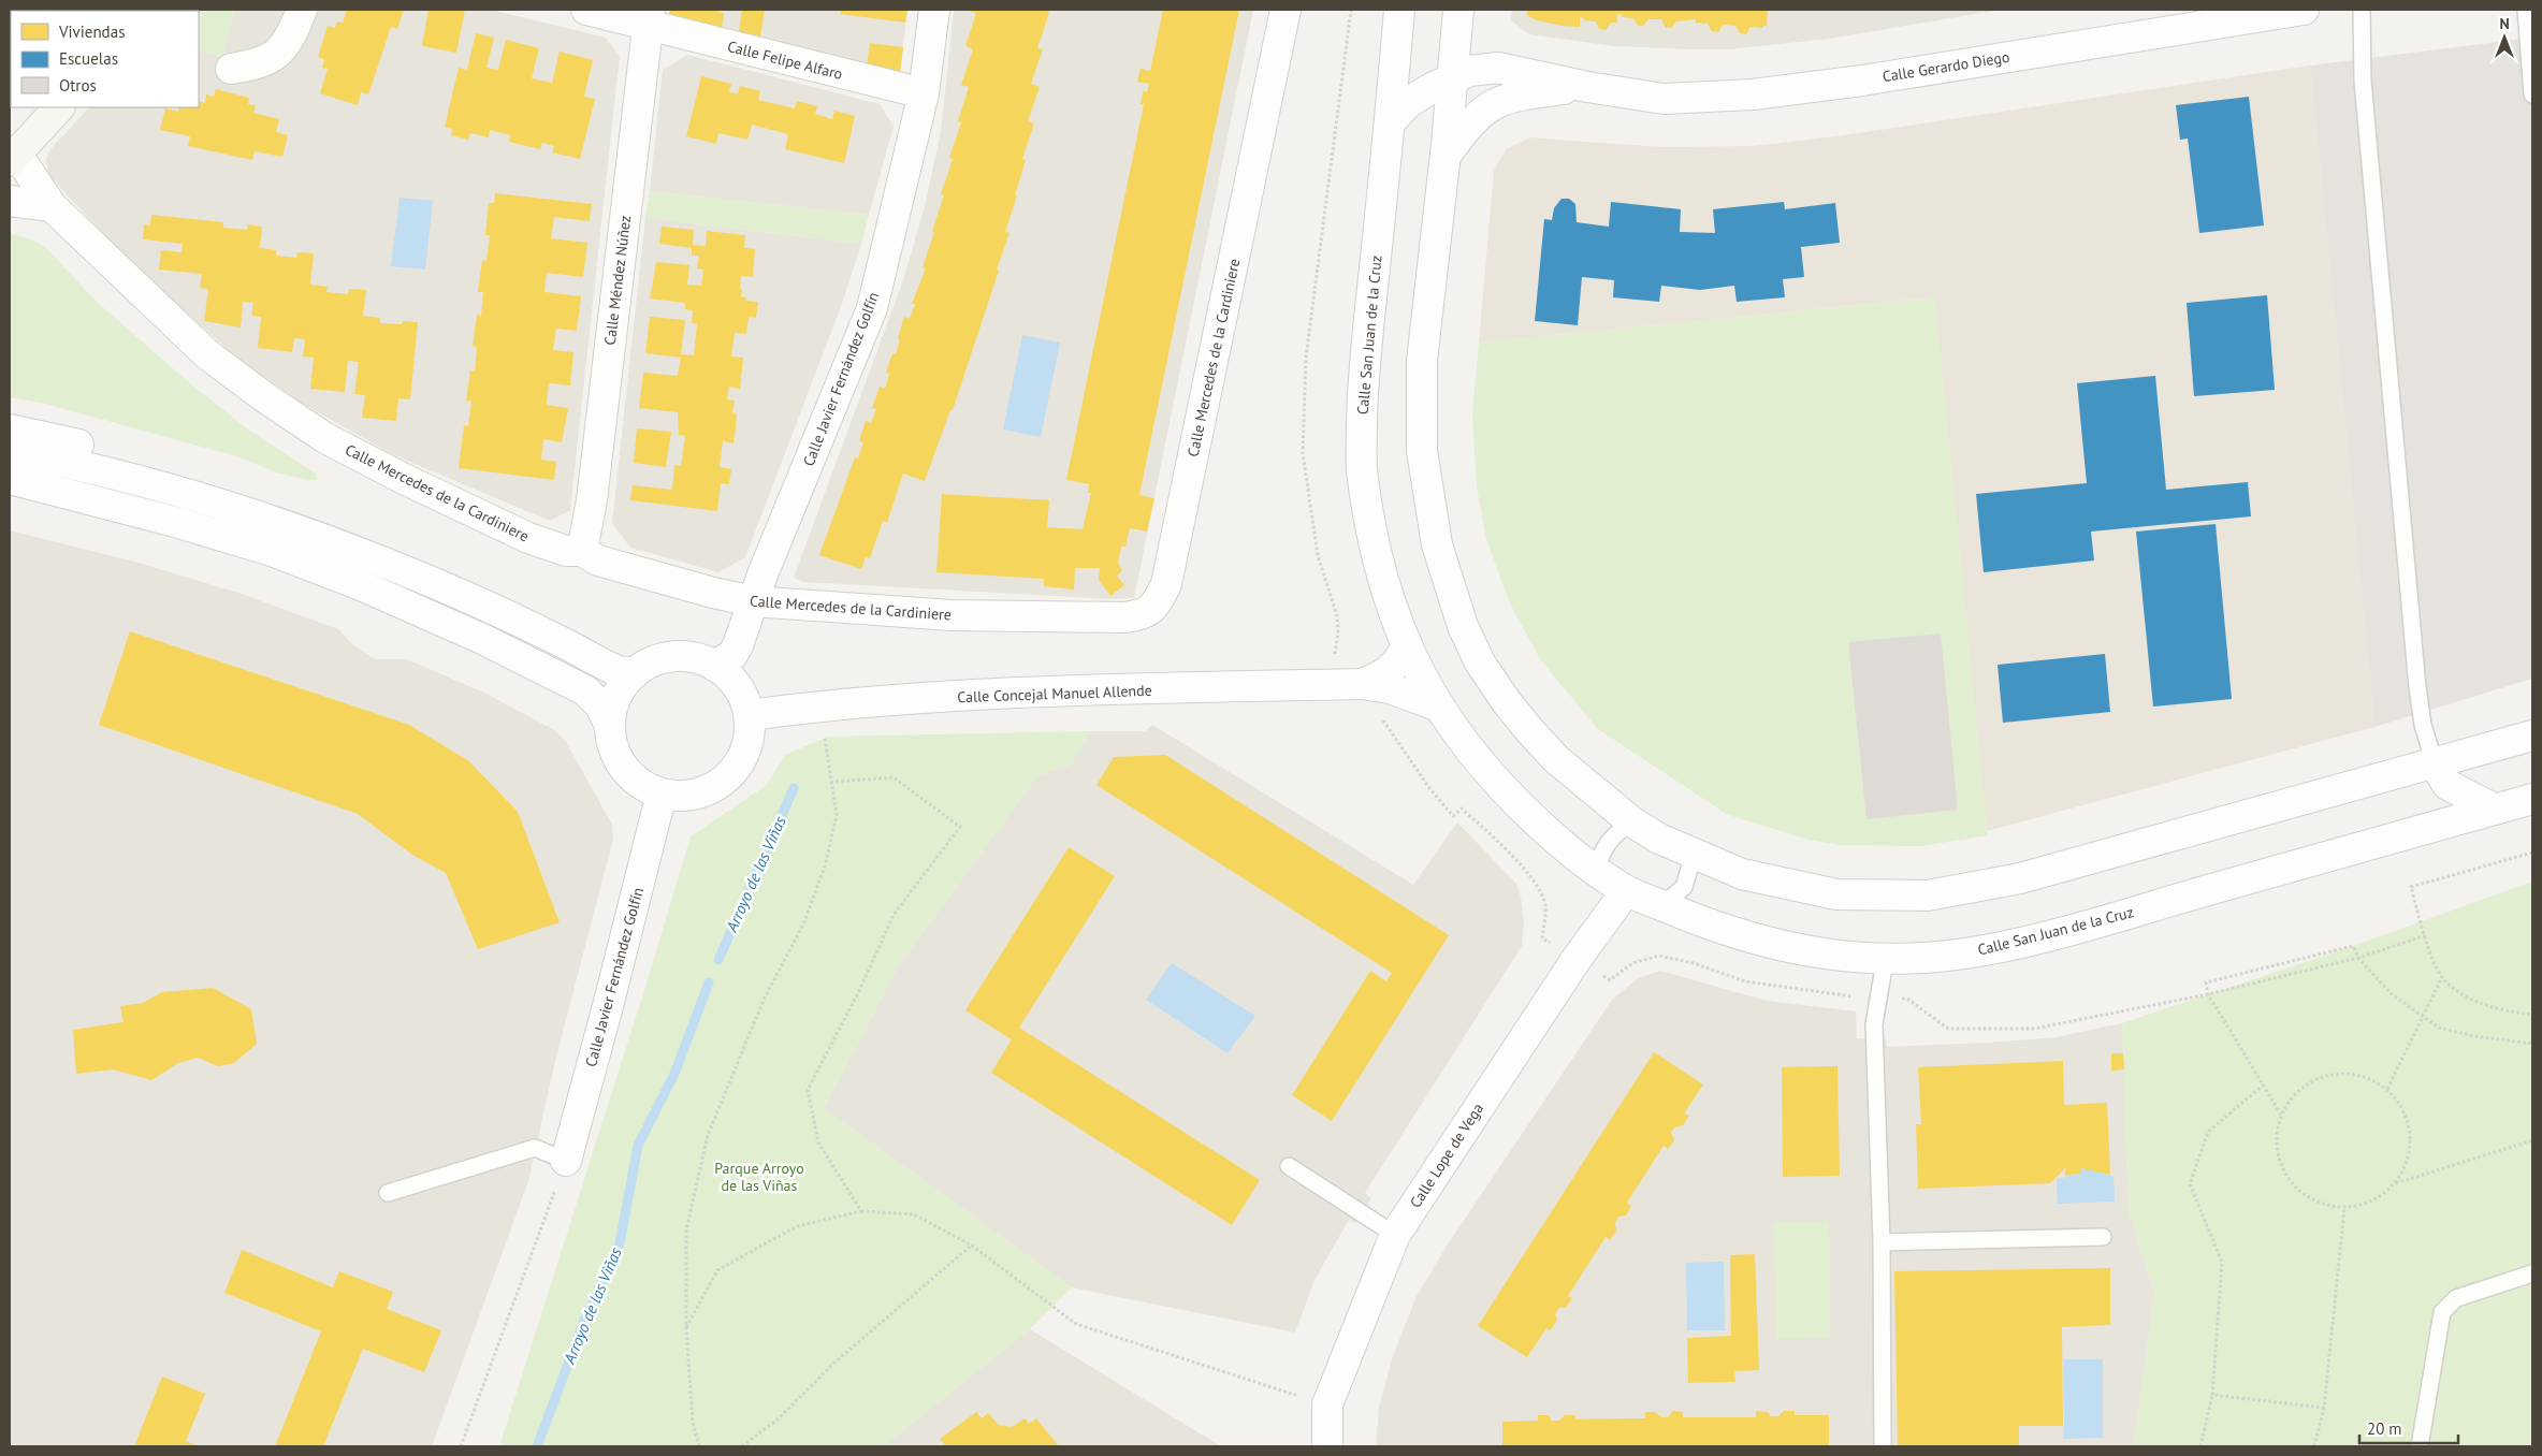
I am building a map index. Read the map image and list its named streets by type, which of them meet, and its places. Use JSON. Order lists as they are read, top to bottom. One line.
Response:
{"streets":{"street":["Calle Felipe Alfaro","Calle Gerardo Diego","Calle Méndez Núñez","Calle San Juan de la Cruz","Calle Mercedes de la Cardiniere","Calle Javier Fernández Golfín","Calle Concejal Manuel Allende","Calle Lope de Vega"]},"crossings":[["Calle Felipe Alfaro","Calle Méndez Núñez"],["Calle Felipe Alfaro","Calle Javier Fernández Golfín"],["Calle Gerardo Diego","Calle San Juan de la Cruz"],["Calle Méndez Núñez","Calle Mercedes de la Cardiniere"],["Calle San Juan de la Cruz","Calle Concejal Manuel Allende"],["Calle San Juan de la Cruz","Calle Lope de Vega"],["Calle Mercedes de la Cardiniere","Calle Javier Fernández Golfín"],["Calle Javier Fernández Golfín","Calle Concejal Manuel Allende"]],"water":["Arroyo de las Viñas"],"parks":["Parque Arroyo de las Viñas"],"legend":["Viviendas","Escuelas","Otros"],"scale_bar":"20 m","north":"top"}
